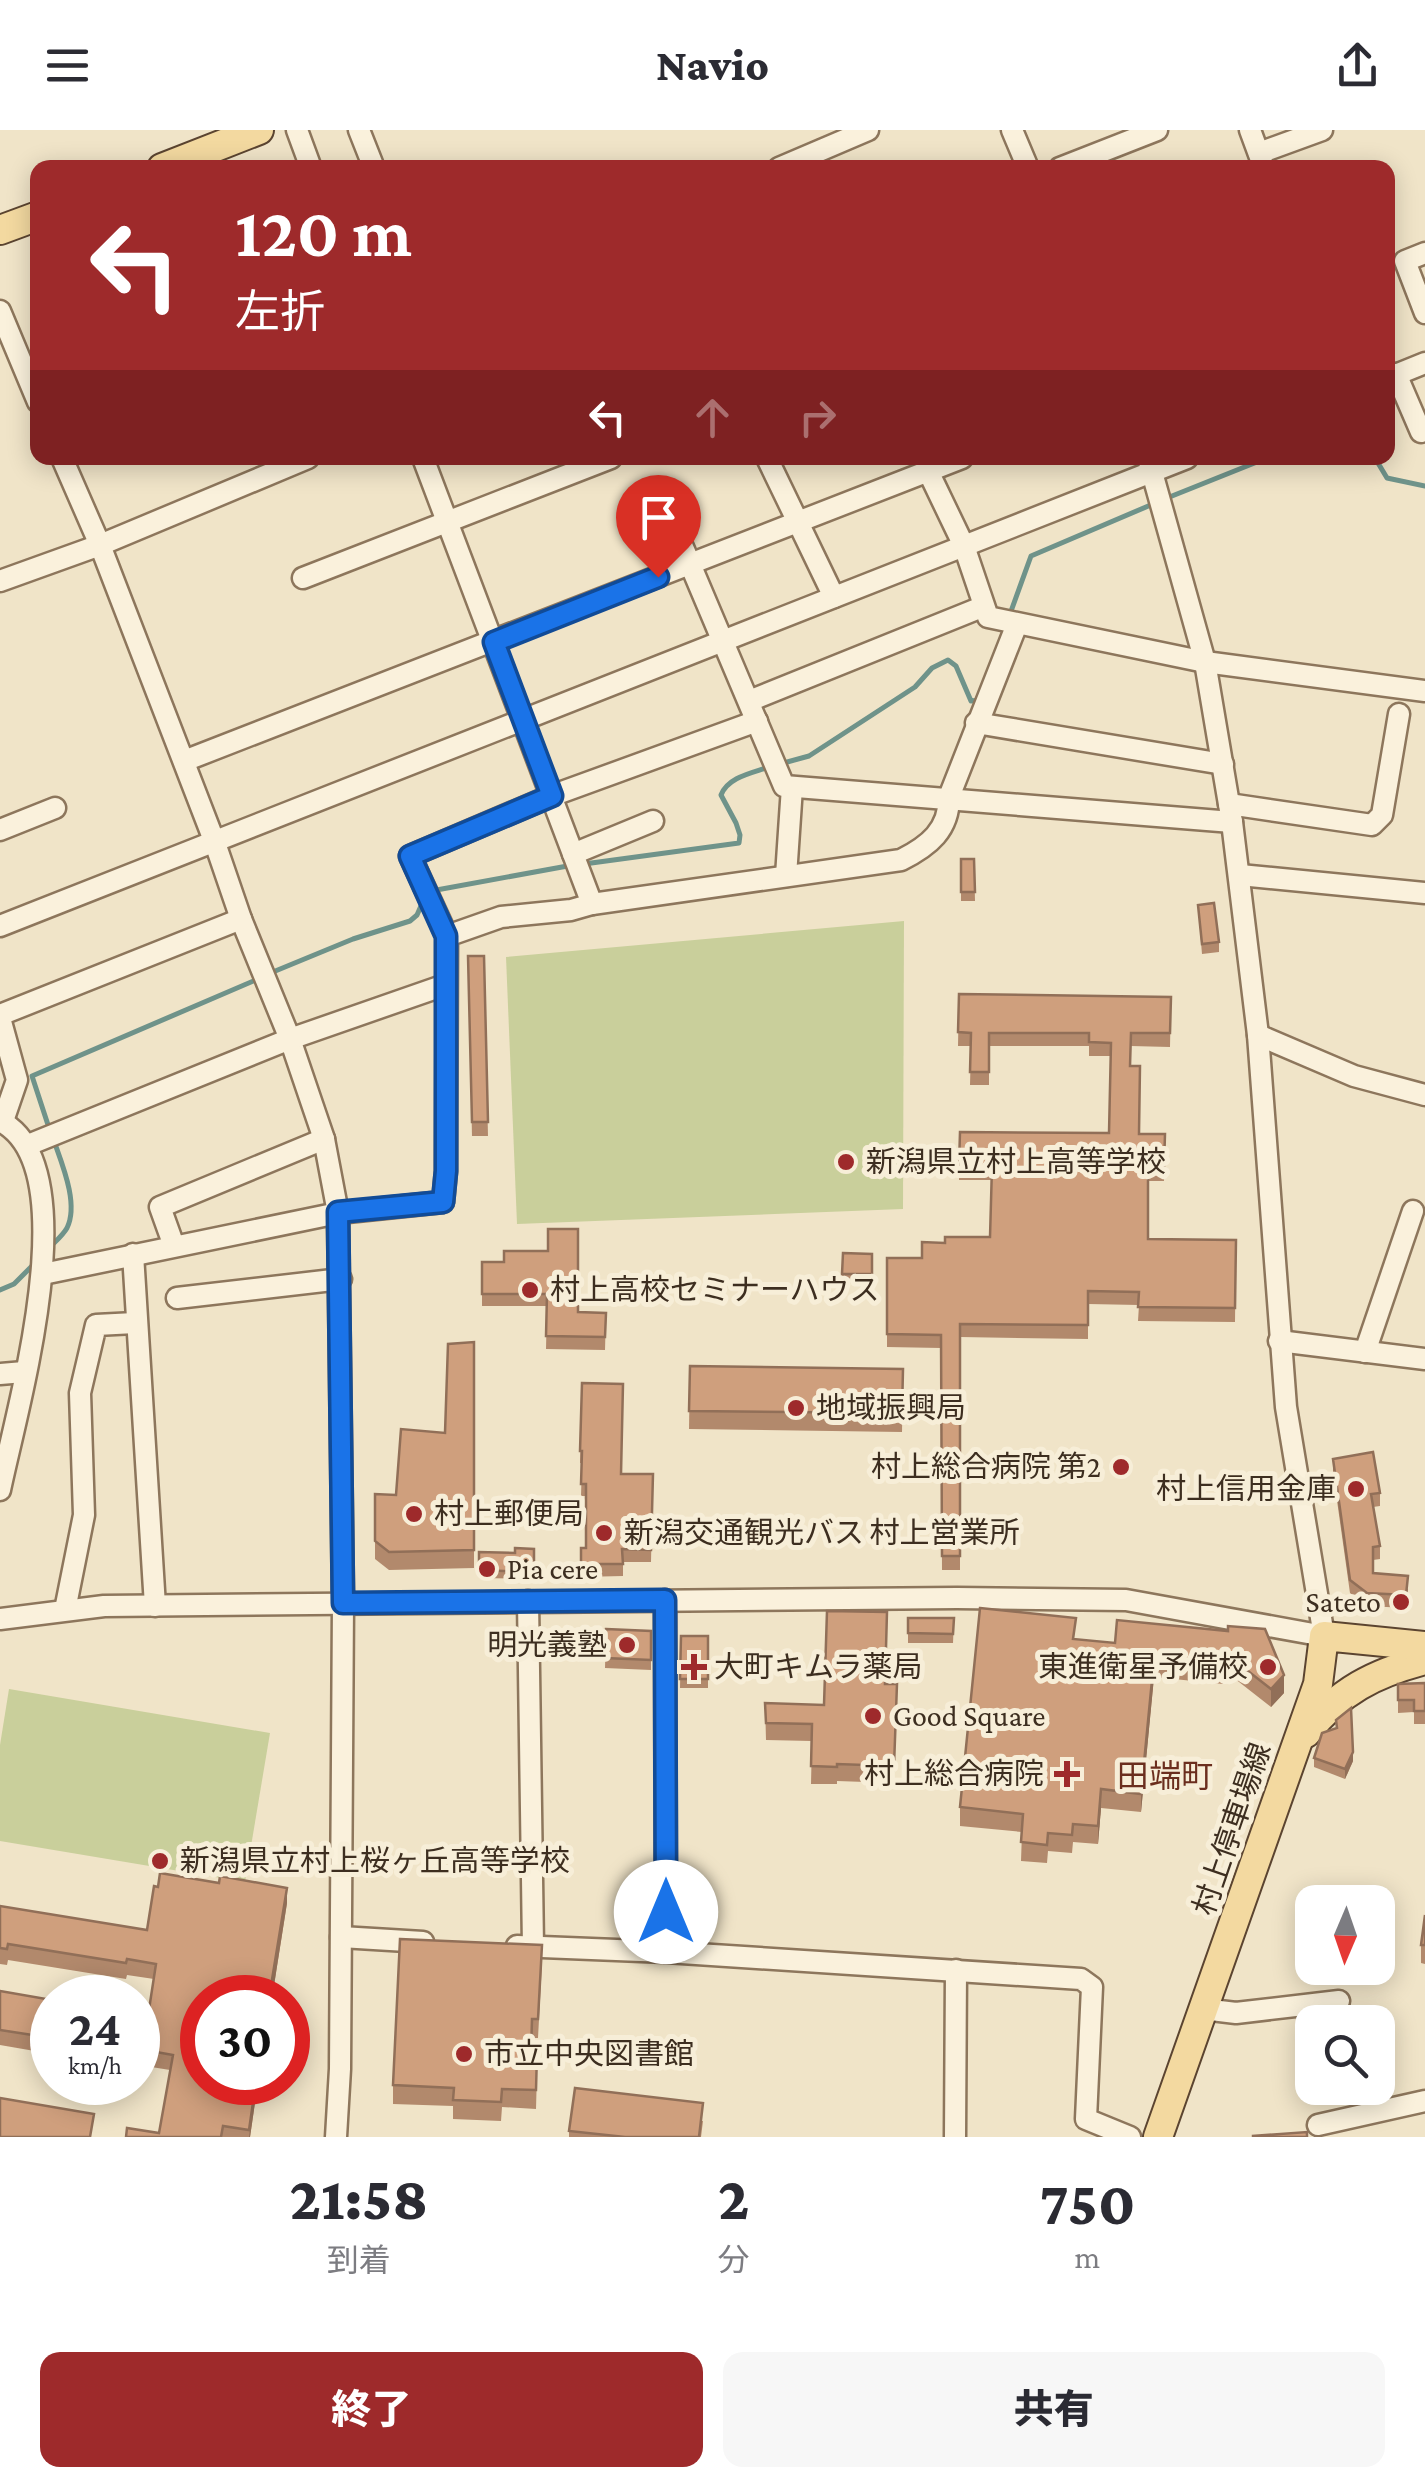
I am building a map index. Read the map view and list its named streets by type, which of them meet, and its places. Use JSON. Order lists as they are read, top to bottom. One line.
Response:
{"streets":{"main road":["村上停車場線"]},"districts":["田端町"],"places":{"other":["新潟県立村上高等学校","村上高校セミナーハウス","地域振興局","村上総合病院 第2","村上信用金庫","村上郵便局","新潟交通観光バス 村上営業所","Pia cere","Sateto","明光義塾","東進衛星予備校","Good Square","新潟県立村上桜ヶ丘高等学校","市立中央図書館"],"health":["大町キムラ薬局","村上総合病院"]},"north":"bottom","page":{"header":"Navio","turn":["120 m","左折"],"speed":"24 km/h","limit":"30","eta":["21:58","到着","2","分","750","m"],"buttons":["終了","共有"]}}
